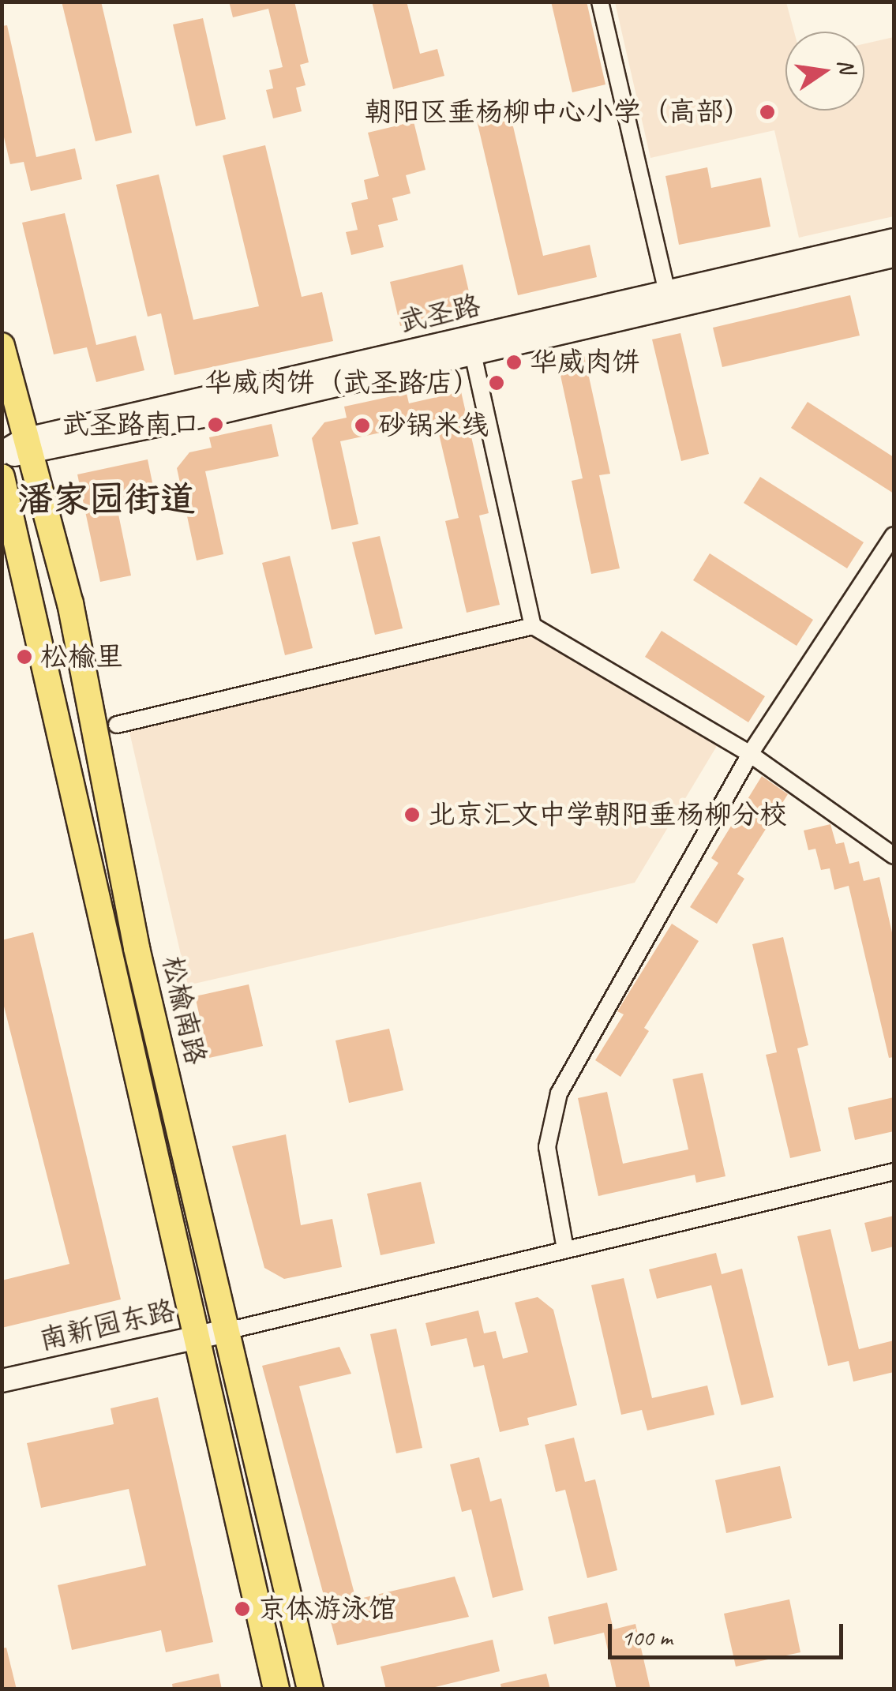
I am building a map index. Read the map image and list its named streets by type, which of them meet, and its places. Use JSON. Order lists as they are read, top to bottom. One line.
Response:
{"streets":{"main road":["松榆南路"],"street":["武圣路","南新园东路"]},"crossings":[["武圣路","松榆南路"],["松榆南路","南新园东路"]],"districts":["潘家园街道"],"places":["朝阳区垂杨柳中心小学（高部）","华威肉饼","华威肉饼（武圣路店）","武圣路南口","砂锅米线","松榆里","北京汇文中学朝阳垂杨柳分校","京体游泳馆"],"scale_bar":"100 m","north":"right"}
